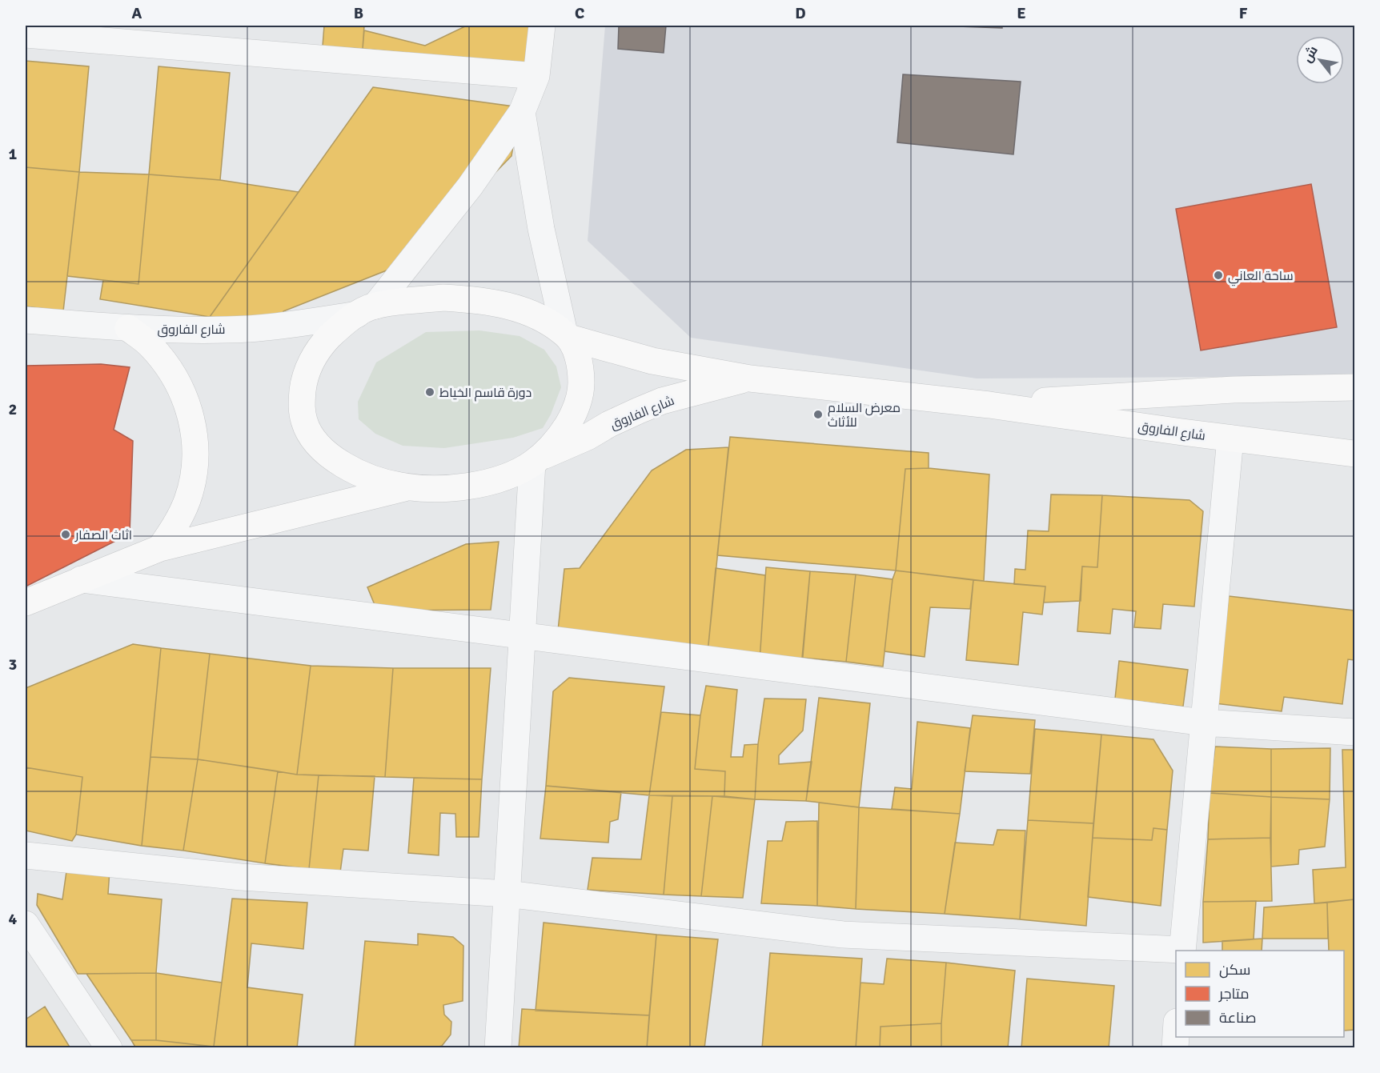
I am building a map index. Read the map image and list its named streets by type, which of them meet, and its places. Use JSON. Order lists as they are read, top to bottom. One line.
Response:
{"streets":{"main road":["شارع الفاروق"]},"places":["ساحة العاني","دورة قاسم الخياط","معرض السلام للأثاث","اثاث الصفار"],"legend":["سكن","متاجر","صناعة"],"north":"top left","grid":{"columns":["A","B","C","D","E","F"],"rows":["1","2","3","4"]}}
